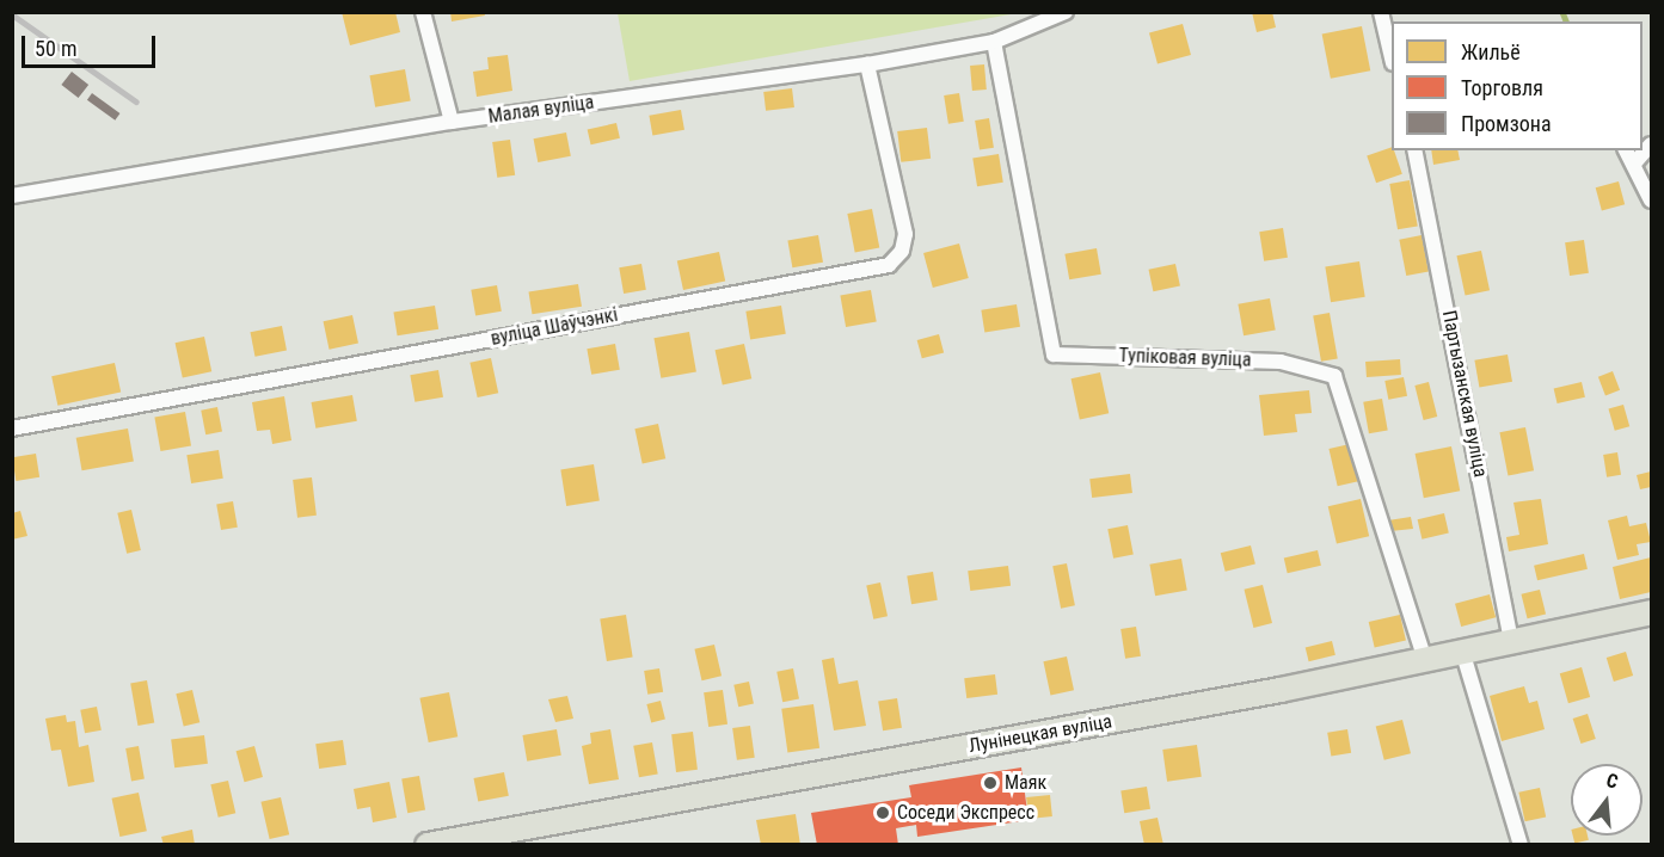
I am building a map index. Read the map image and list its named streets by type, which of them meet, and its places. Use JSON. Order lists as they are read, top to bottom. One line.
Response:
{"streets":{"main road":["Лунінецкая вуліца"],"street":["Малая вуліца","вуліца Шаўчэнкі","Тупіковая вуліца","Партызанская вуліца"]},"crossings":[["Малая вуліца","вуліца Шаўчэнкі"],["Малая вуліца","Тупіковая вуліца"],["Тупіковая вуліца","Лунінецкая вуліца"],["Партызанская вуліца","Лунінецкая вуліца"]],"places":["Маяк","Соседи Экспресс"],"legend":["Жильё","Торговля","Промзона"],"scale_bar":"50 m","north":"top"}
